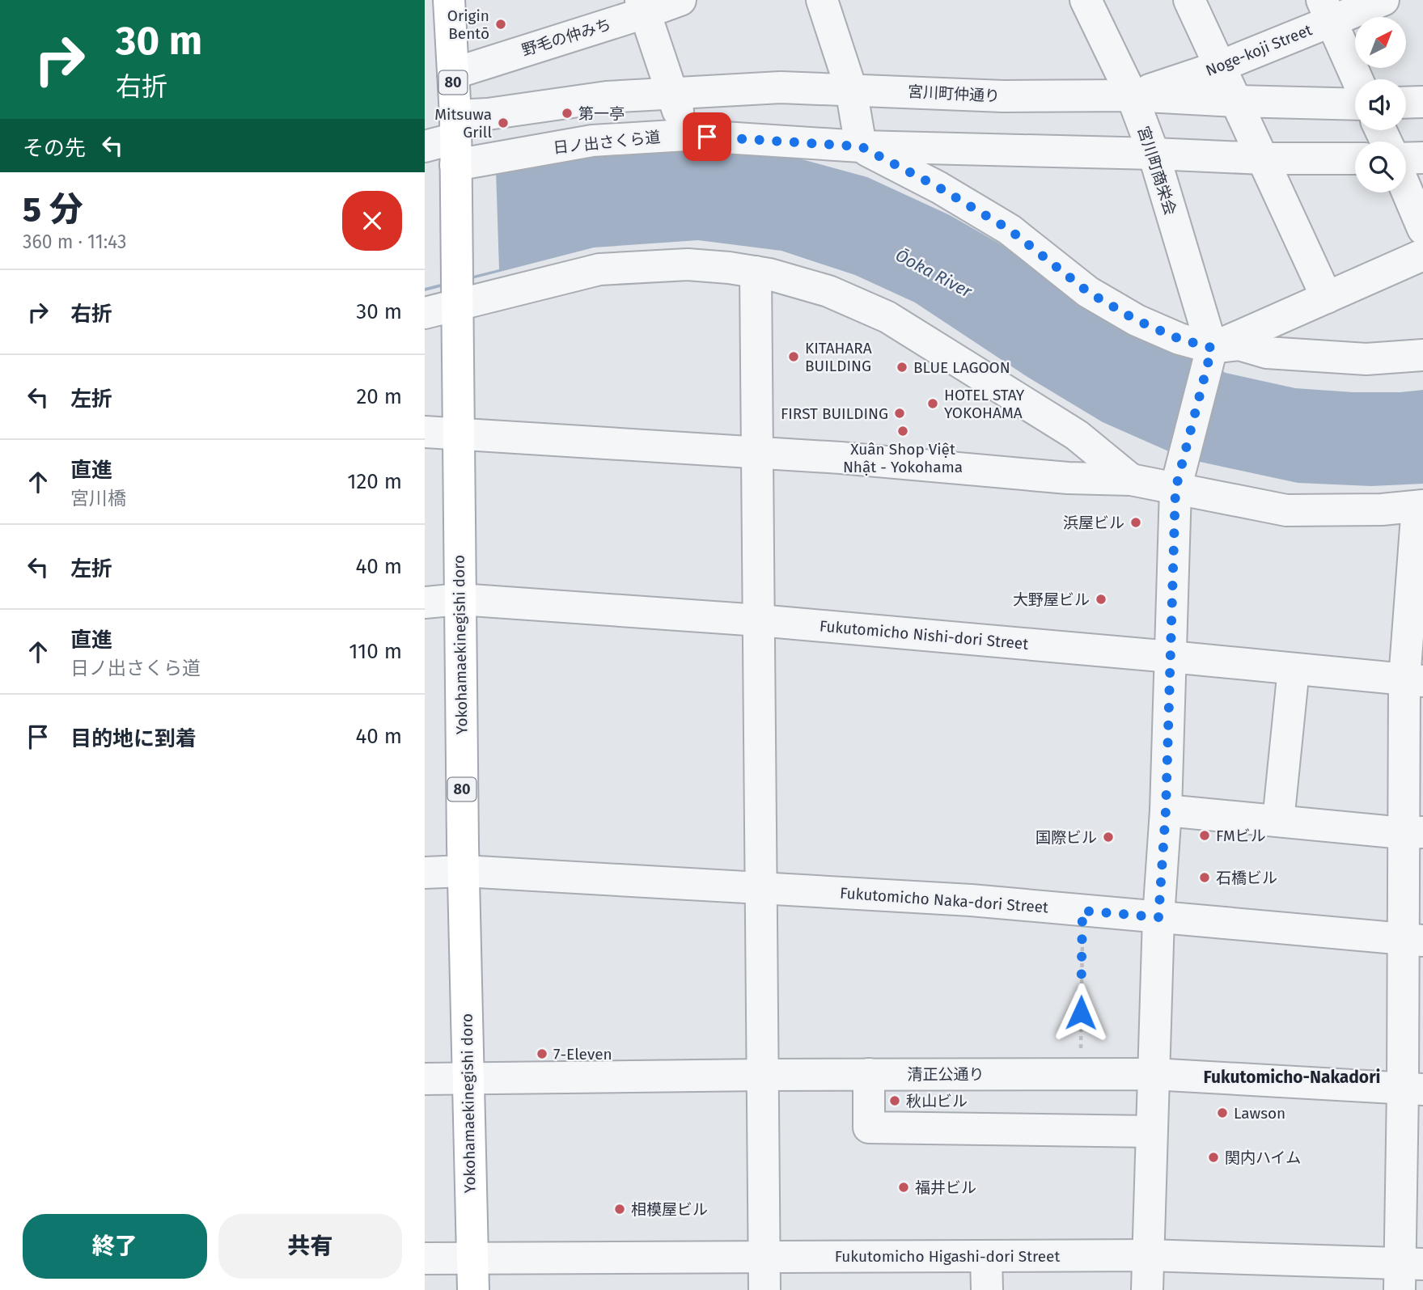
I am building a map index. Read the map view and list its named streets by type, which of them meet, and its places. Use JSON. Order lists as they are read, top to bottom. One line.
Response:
{"streets":{"main road":["80","Yokohamaekinegishi doro"],"street":["野毛の仲みち","Noge-koji Street","宮川町仲通り","日ノ出さくら道","宮川町商栄会","Fukutomicho Nishi-dori Street","Fukutomicho Naka-dori Street","清正公通り","Fukutomicho Higashi-dori Street"]},"crossings":[["野毛の仲みち","Yokohamaekinegishi doro"],["Noge-koji Street","宮川町仲通り"],["Noge-koji Street","宮川町商栄会"],["宮川町仲通り","日ノ出さくら道"],["宮川町仲通り","宮川町商栄会"],["宮川町仲通り","Yokohamaekinegishi doro"],["日ノ出さくら道","Yokohamaekinegishi doro"],["Fukutomicho Nishi-dori Street","Yokohamaekinegishi doro"],["Yokohamaekinegishi doro","Fukutomicho Naka-dori Street"],["Yokohamaekinegishi doro","清正公通り"],["Yokohamaekinegishi doro","Fukutomicho Higashi-dori Street"]],"districts":["Fukutomicho-Nakadori"],"water":["Ōoka River"],"places":["Origin Bentō","第一亭","Mitsuwa Grill","KITAHARA BUILDING","BLUE LAGOON","HOTEL STAY YOKOHAMA","FIRST BUILDING","Xuân Shop Việt Nhật - Yokohama","浜屋ビル","大野屋ビル","FMビル","国際ビル","石橋ビル","7-Eleven","秋山ビル","Lawson","関内ハイム","福井ビル","相模屋ビル"],"north":"top right","page":{"turn":["30 m","右折"],"then":"その先","heading":["5 分","360 m · 11:43"],"list":[{"name":"右折","value":"30 m"},{"name":"左折","value":"20 m"},{"name":"直進","note":"宮川橋","value":"120 m"},{"name":"左折","value":"40 m"},{"name":"直進","note":"日ノ出さくら道","value":"110 m"},{"name":"目的地に到着","value":"40 m"}],"buttons":["終了","共有"]}}
